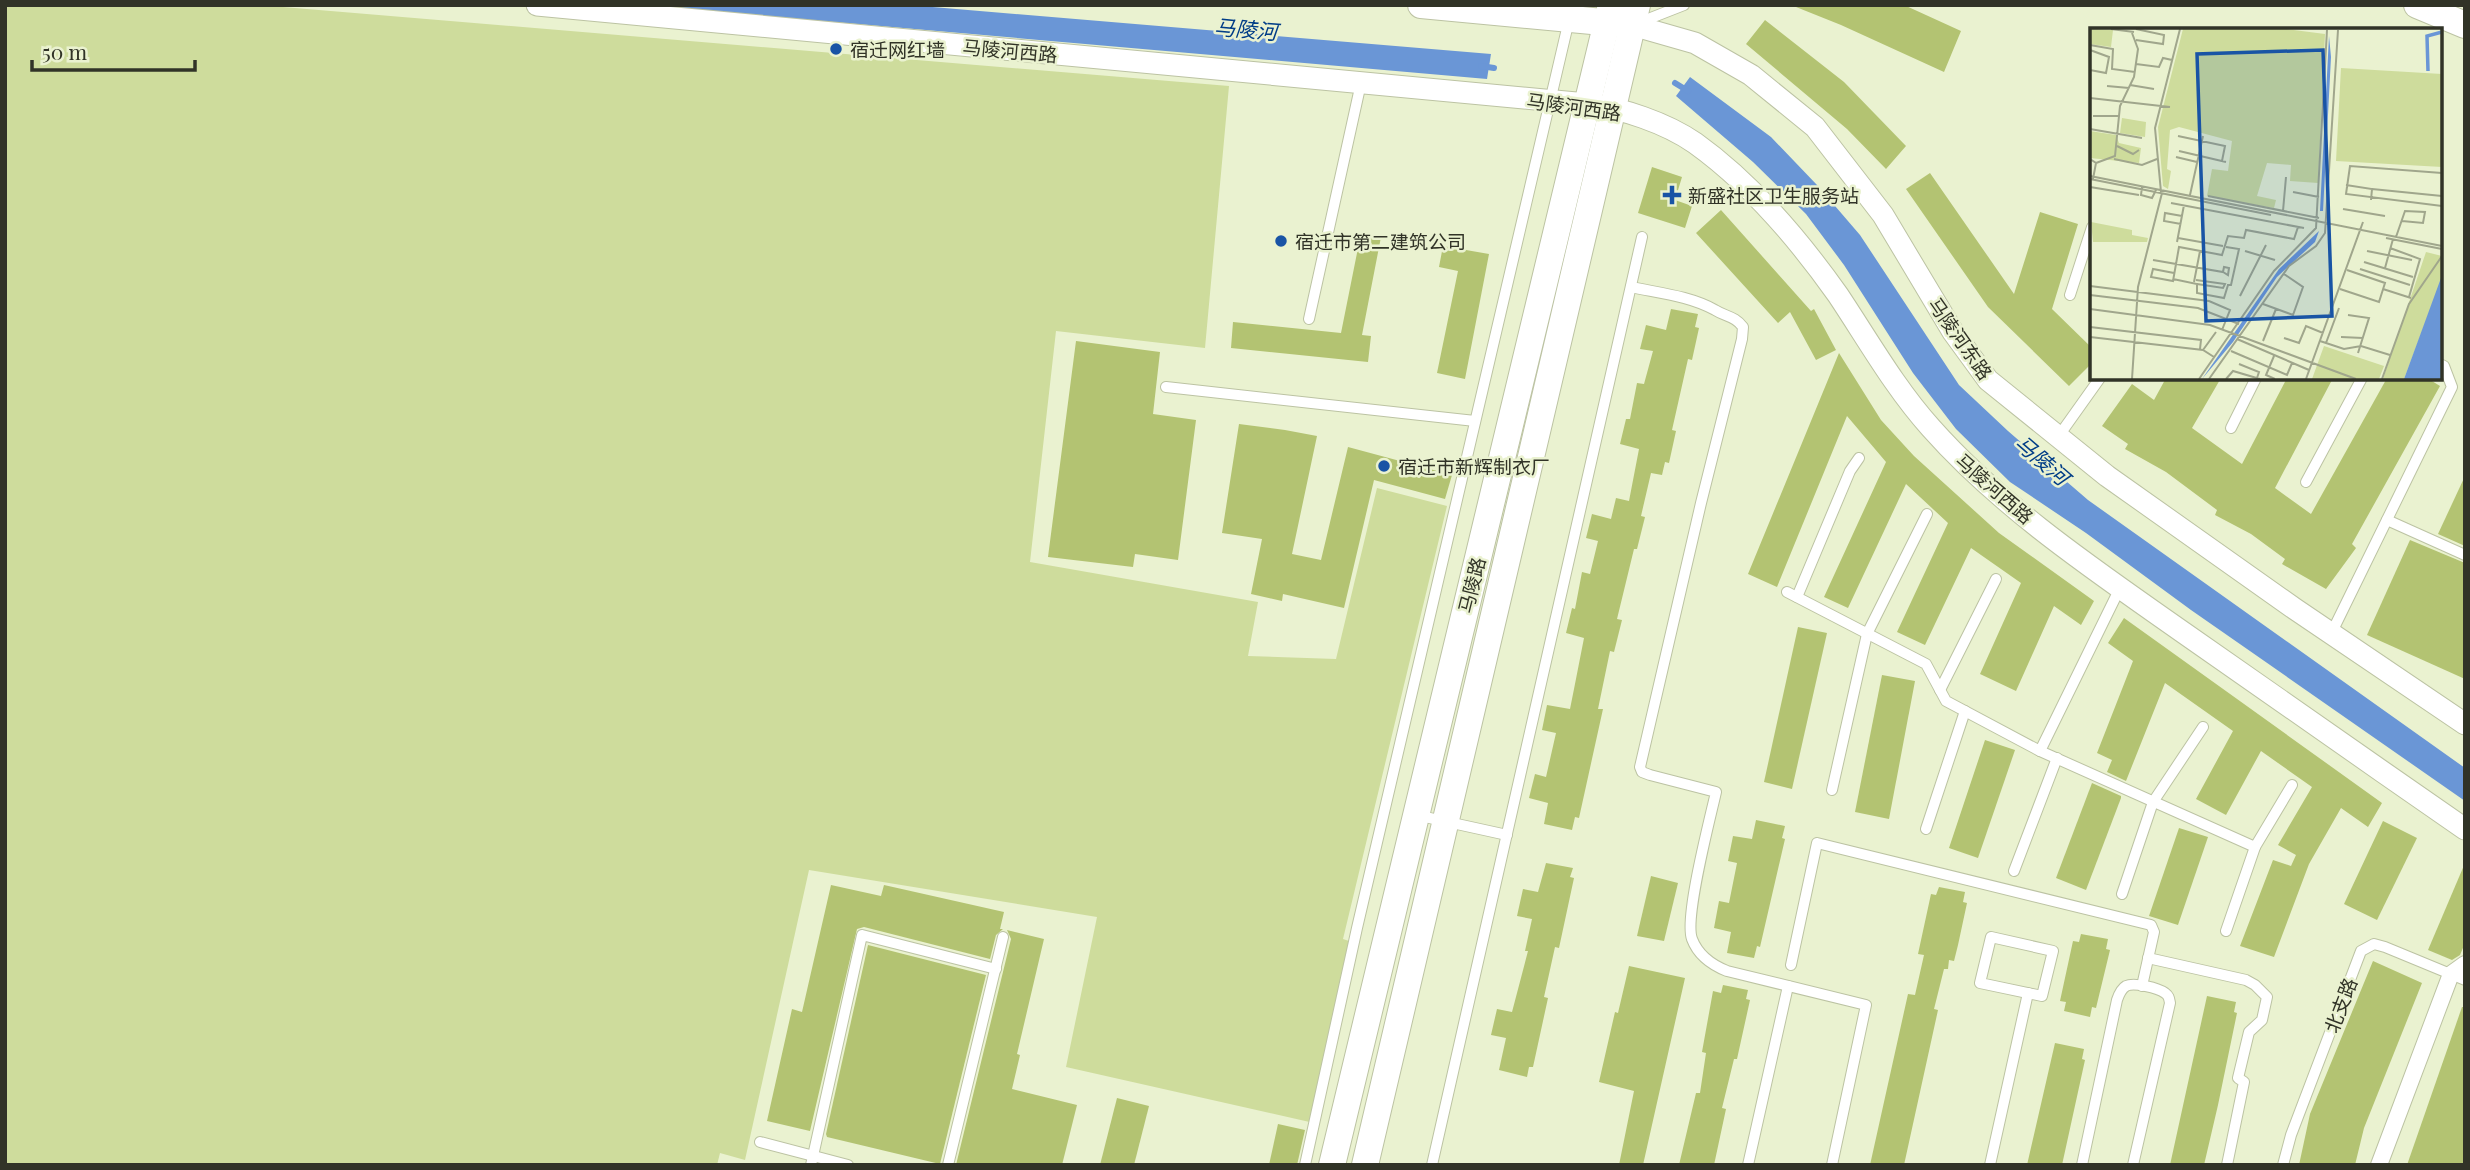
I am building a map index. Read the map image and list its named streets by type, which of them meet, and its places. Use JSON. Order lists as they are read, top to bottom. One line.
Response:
{"streets":{"street":["马陵河西路","马陵河东路","马陵路"],"lane":["北支路"]},"crossings":[["马陵河西路","马陵路"],["马陵河东路","马陵路"]],"water":["马陵河"],"places":{"other":["宿迁网红墙","宿迁市第二建筑公司","宿迁市新辉制衣厂"],"health":["新盛社区卫生服务站"]},"scale_bar":"50 m"}
